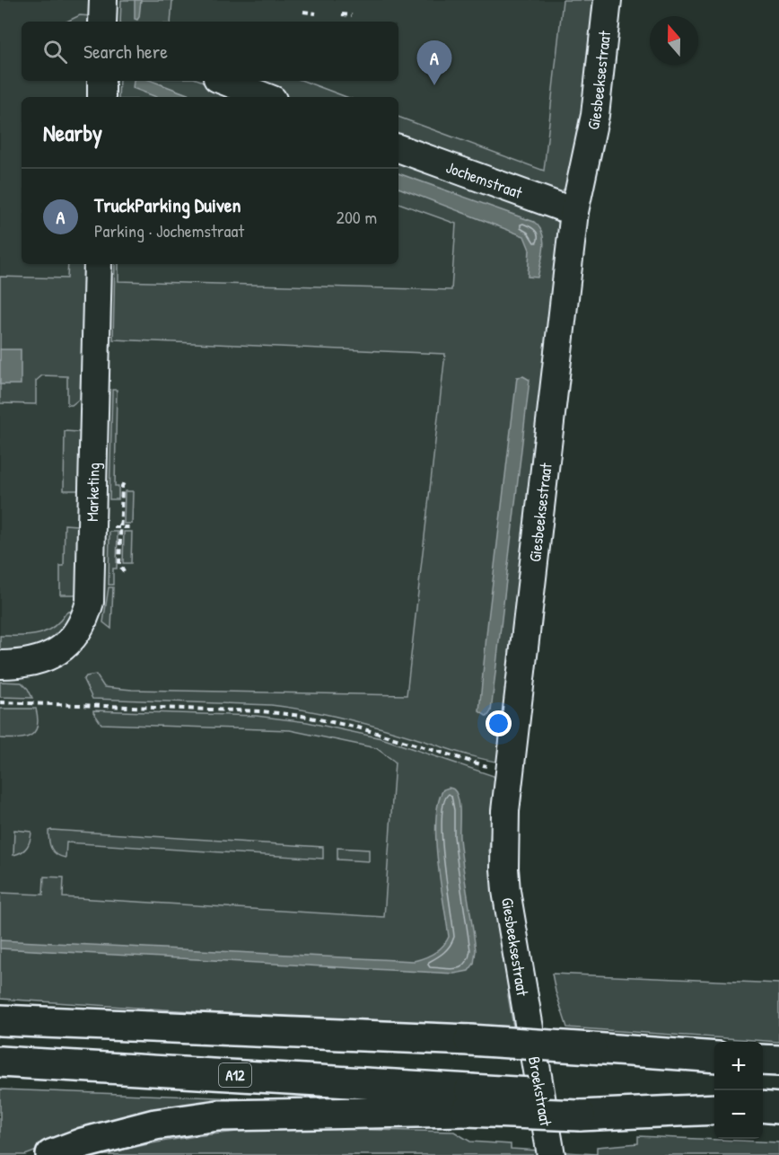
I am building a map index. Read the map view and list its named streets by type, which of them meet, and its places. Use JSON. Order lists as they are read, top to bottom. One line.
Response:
{"streets":{"highway":["A12"],"street":["Giesbeeksestraat","Jochemstraat","Marketing","Broekstraat"]},"crossings":[["Giesbeeksestraat","Jochemstraat"],["Giesbeeksestraat","Broekstraat"]],"north":"top","page":{"search":"Search here","pins":"A","heading":"Nearby","list":[{"mark":"A","name":"TruckParking Duiven","note":"Parking · Jochemstraat","value":"200 m"}],"map_buttons":["+","−"]}}
